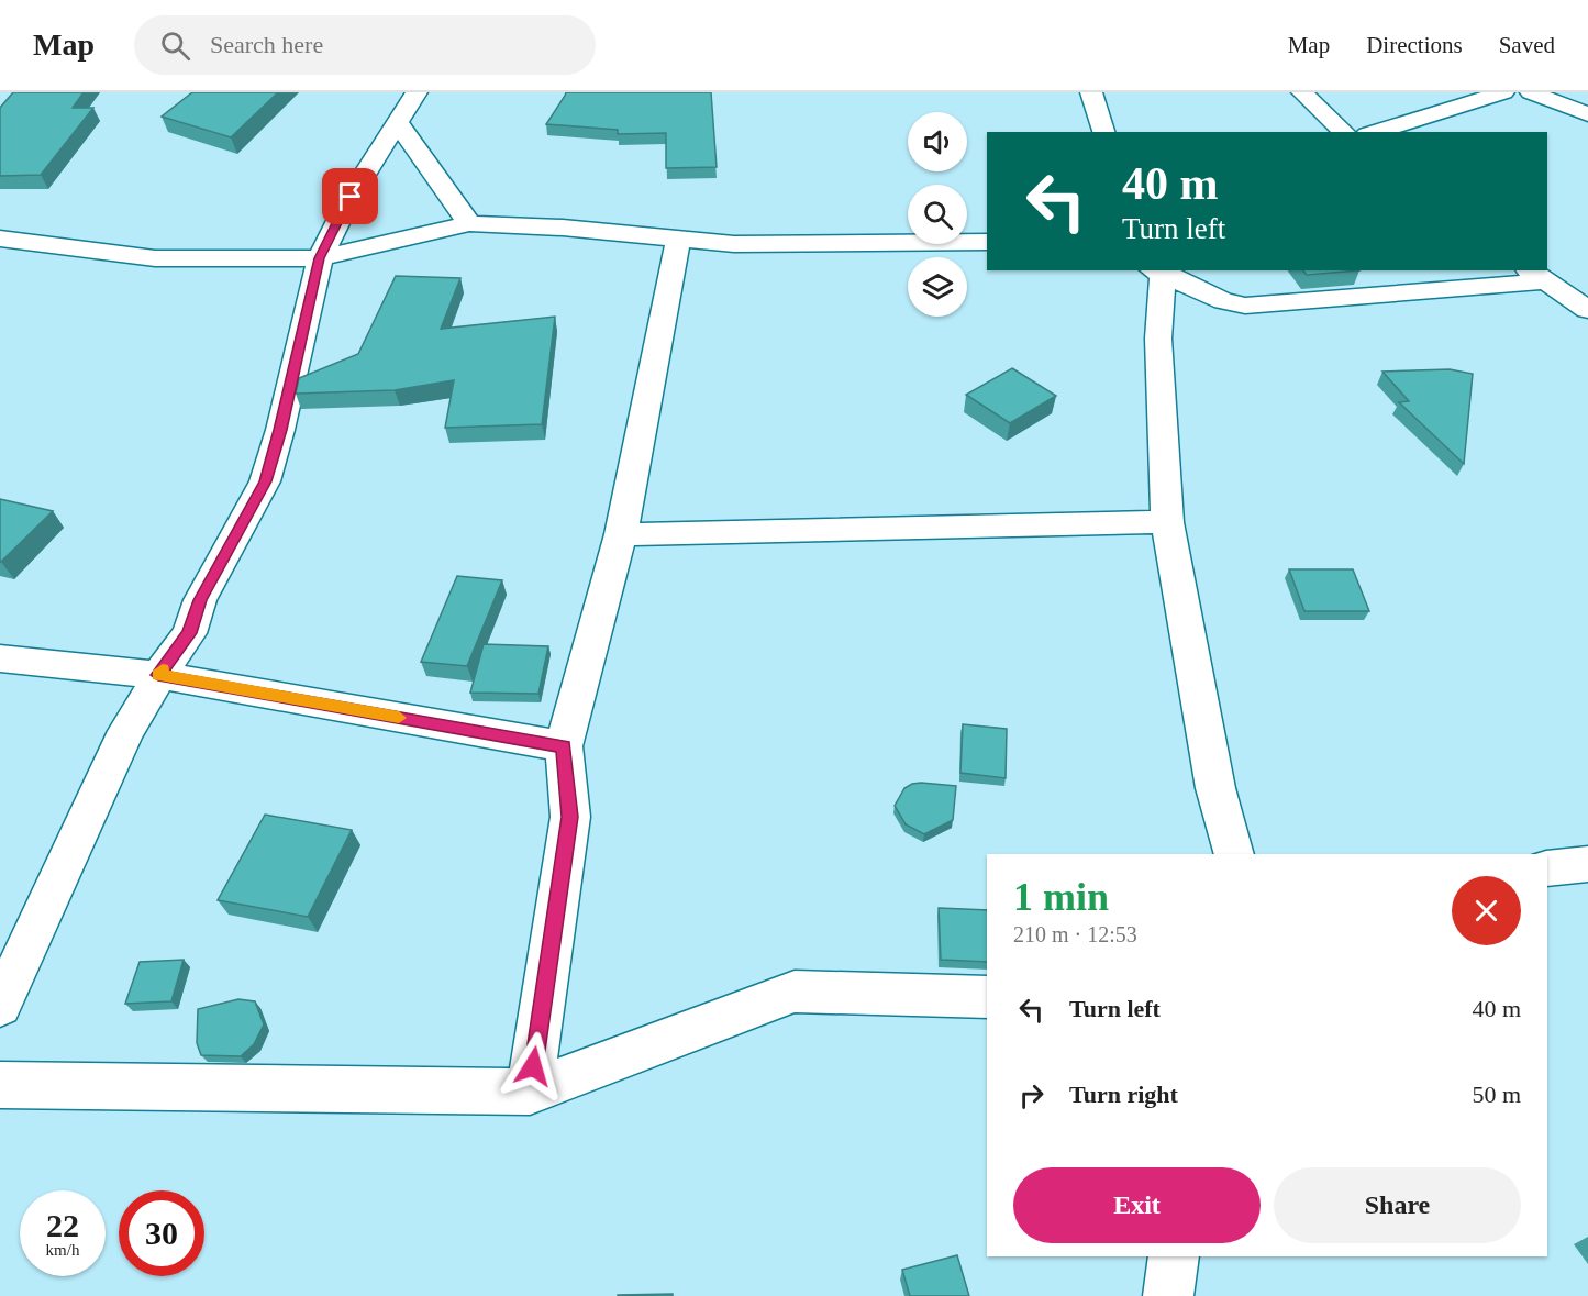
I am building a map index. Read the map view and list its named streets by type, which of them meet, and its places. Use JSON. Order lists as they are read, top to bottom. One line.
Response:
{"page":{"header":"Map","search":"Search here","nav":["Map","Directions","Saved"],"turn":["40 m","Turn left"],"heading":["1 min","210 m · 12:53"],"list":[{"name":"Turn left","value":"40 m"},{"name":"Turn right","value":"50 m"}],"buttons":["Exit","Share"],"speed":"22 km/h","limit":"30"}}
